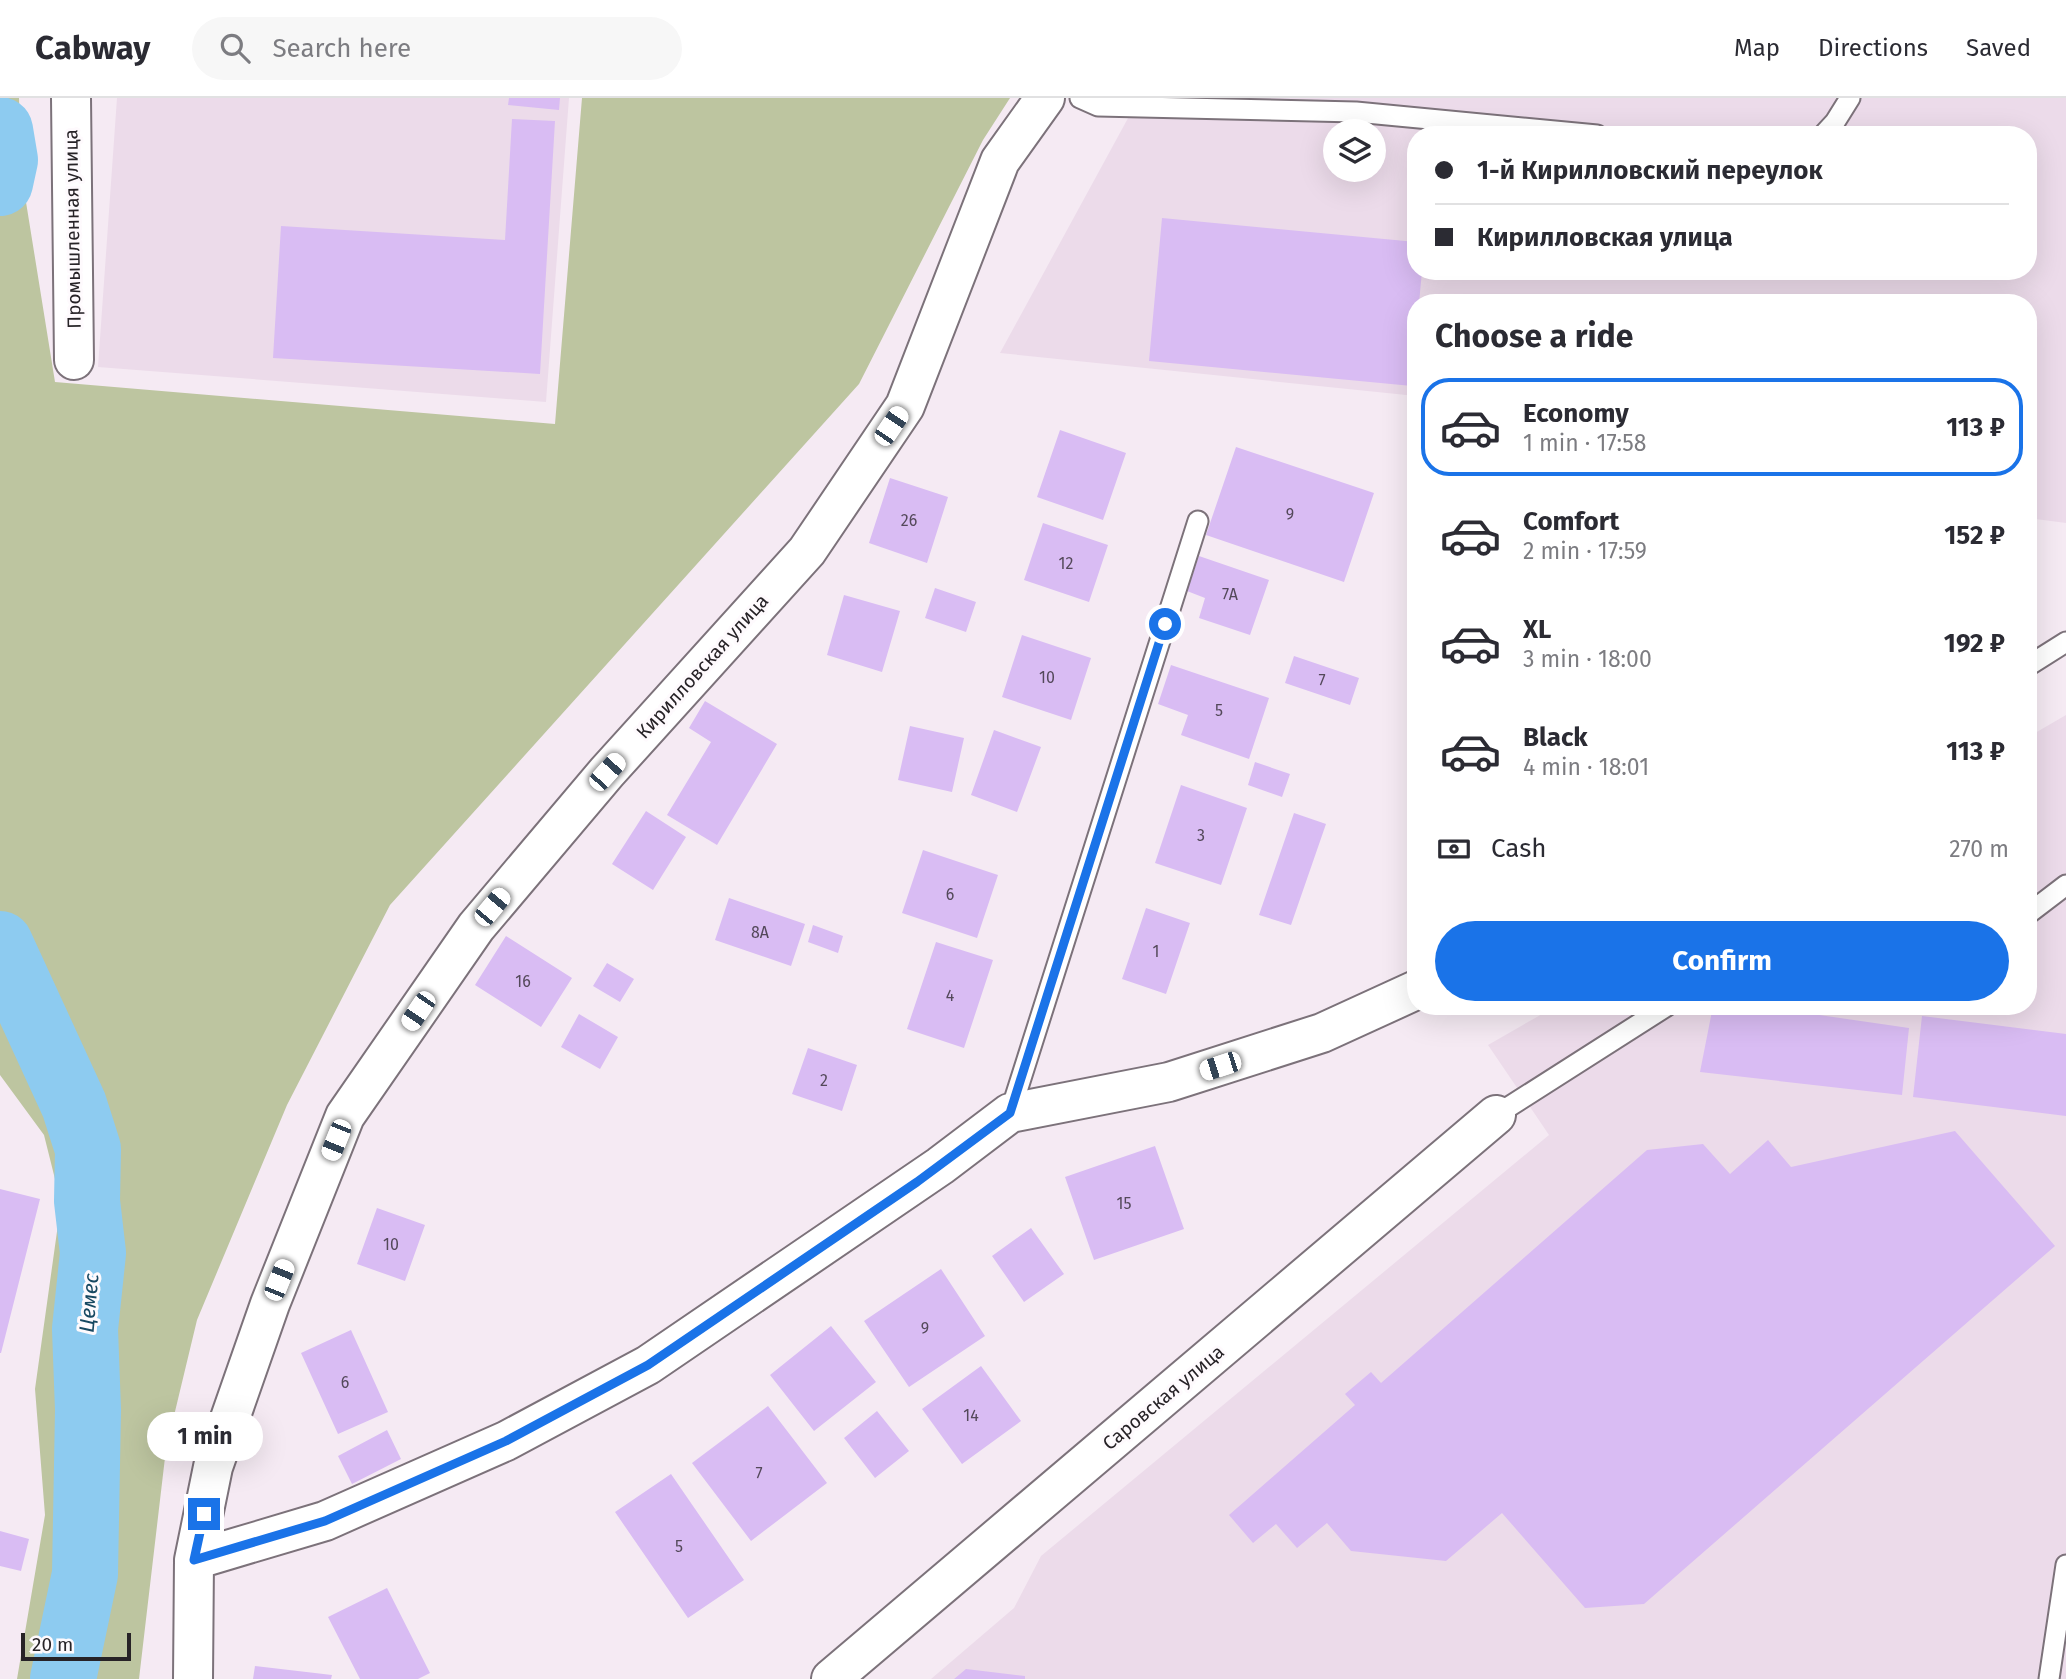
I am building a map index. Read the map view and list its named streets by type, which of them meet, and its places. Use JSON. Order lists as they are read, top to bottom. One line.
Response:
{"streets":{"street":["Промышленная улица","Кирилловская улица","Саровская улица"]},"water":["Цемес"],"house_numbers":["9","26","12","7А","10","7","5","3","6","8А","1","16","4","2","15","10","9","6","14","7","5"],"scale_bar":"20 m","page":{"header":"Cabway","search":"Search here","nav":["Map","Directions","Saved"],"banner":["1-й Кирилловский переулок","Кирилловская улица"],"heading":"Choose a ride","list":[{"name":"Economy","note":"1 min · 17:58","value":"113 ₽"},{"name":"Comfort","note":"2 min · 17:59","value":"152 ₽"},{"name":"XL","note":"3 min · 18:00","value":"192 ₽"},{"name":"Black","note":"4 min · 18:01","value":"113 ₽"}],"pay":["Cash","270 m"],"buttons":"Confirm","bubble":"1 min","scale":"20 m"}}
